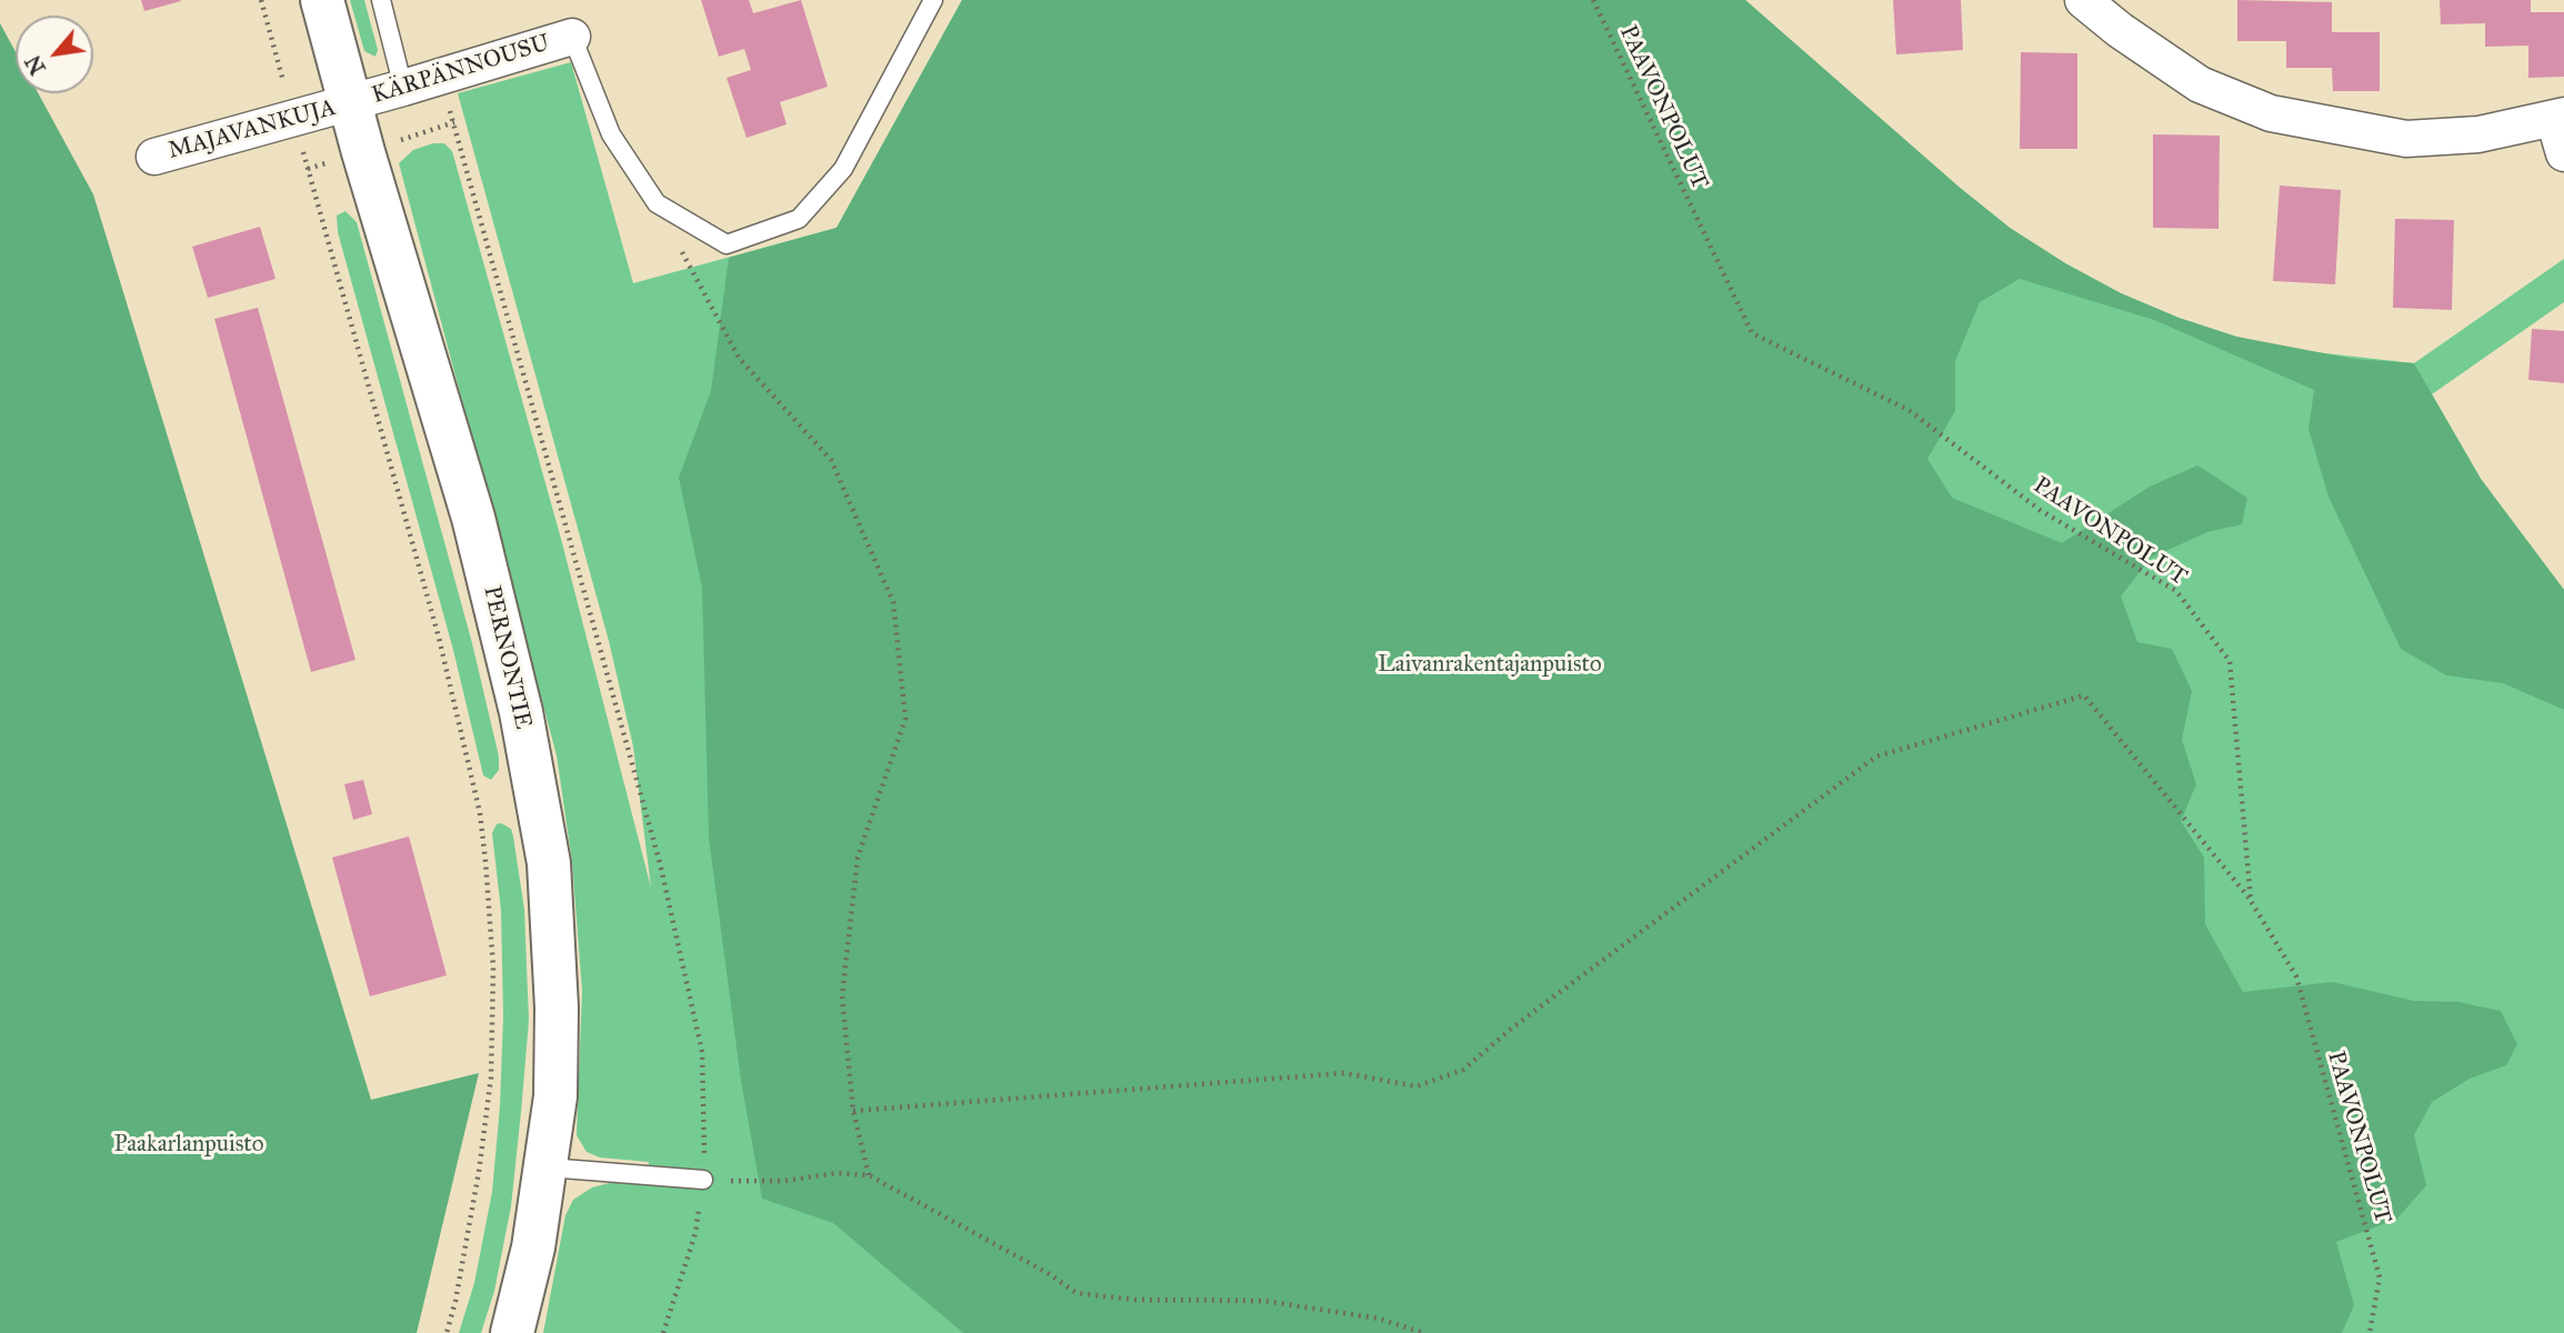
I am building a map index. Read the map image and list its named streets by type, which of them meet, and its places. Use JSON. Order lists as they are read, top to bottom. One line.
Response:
{"streets":{"street":["KÄRPÄNNOUSU","MAJAVANKUJA","PERNONTIE"],"path":["PAAVONPOLUT"]},"crossings":[["KÄRPÄNNOUSU","MAJAVANKUJA"],["KÄRPÄNNOUSU","PERNONTIE"],["MAJAVANKUJA","PERNONTIE"]],"parks":["Laivanrakentajanpuisto","Paakarlanpuisto"],"north":"bottom left"}
